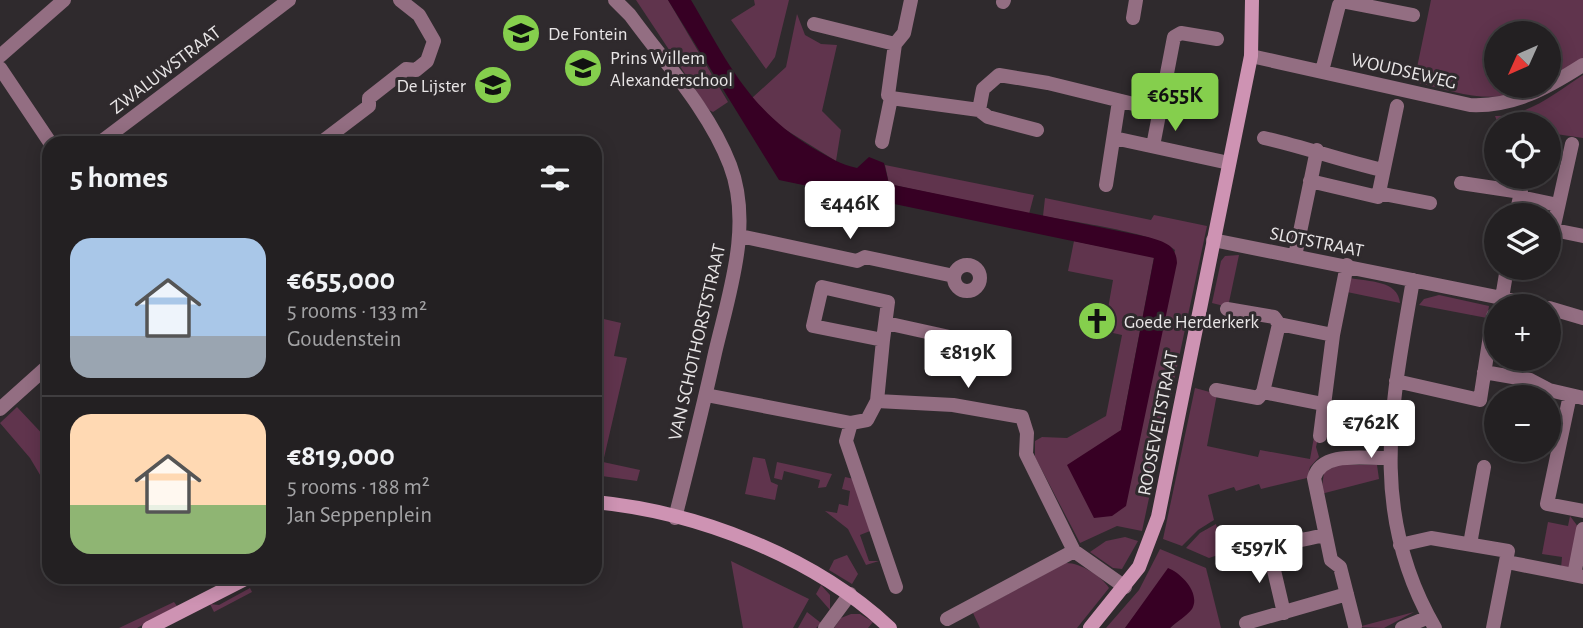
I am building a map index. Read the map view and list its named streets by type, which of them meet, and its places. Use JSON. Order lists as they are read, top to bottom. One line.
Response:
{"streets":{"street":["ZWALUWSTRAAT","WOUDSEWEG","SLOTSTRAAT","VAN SCHOTHORSTSTRAAT","ROOSEVELTSTRAAT"]},"crossings":[["WOUDSEWEG","ROOSEVELTSTRAAT"],["SLOTSTRAAT","ROOSEVELTSTRAAT"]],"places":{"school or university":["De Fontein","Prins Willem Alexanderschool","De Lijster"],"church":["Goede Herderkerk"]},"north":"bottom left","page":{"map_buttons":["+","−"],"price":["€655K","€446K","€819K","€762K","€597K"],"heading":"5 homes","list":[{"name":"€655,000","note":"5 rooms · 133 m² · Goudenstein"},{"name":"€819,000","note":"5 rooms · 188 m² · Jan Seppenplein"}]}}
